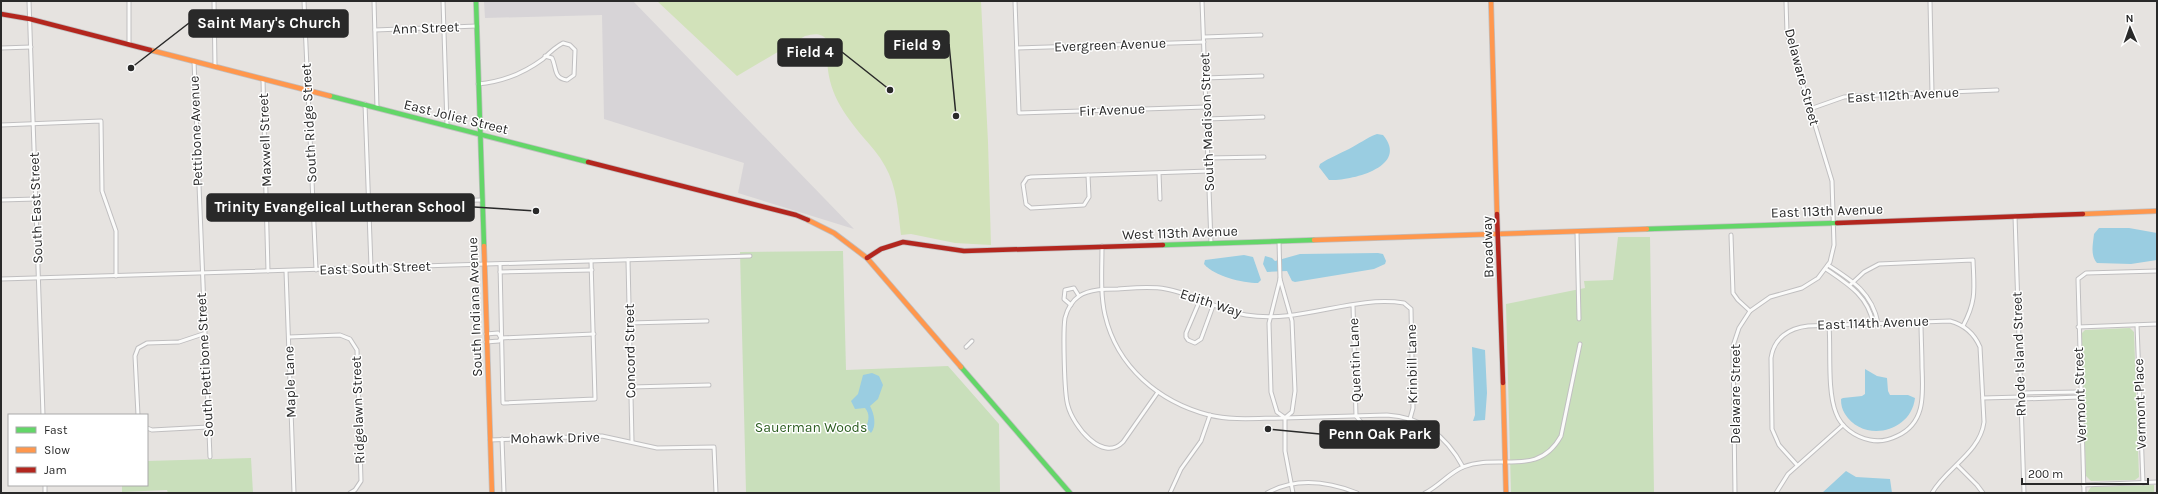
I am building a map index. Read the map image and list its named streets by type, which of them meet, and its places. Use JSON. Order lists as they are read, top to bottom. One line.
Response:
{"streets":{"main road":["East Joliet Street","East 113th Avenue","West 113th Avenue","Broadway","South Indiana Avenue"],"street":["Ann Street","Evergreen Avenue","Delaware Street","East 112th Avenue","Fir Avenue","South Madison Street","South Ridge Street","Pettibone Avenue","Maxwell Street","South East Street","East South Street","Edith Way","East 114th Avenue","Concord Street","Rhode Island Street","Quentin Lane","Krinbill Lane","South Pettibone Street","Maple Lane","Vermont Street","Vermont Place","Ridgelawn Street","Mohawk Drive"]},"crossings":[["Ann Street","South Indiana Avenue"],["Evergreen Avenue","Fir Avenue"],["Evergreen Avenue","South Madison Street"],["Delaware Street","East 112th Avenue"],["Delaware Street","East 113th Avenue"],["Fir Avenue","South Madison Street"],["East Joliet Street","South Ridge Street"],["East Joliet Street","Pettibone Avenue"],["East Joliet Street","Maxwell Street"],["East Joliet Street","South East Street"],["East Joliet Street","West 113th Avenue"],["East Joliet Street","South Indiana Avenue"],["South Madison Street","West 113th Avenue"],["South Ridge Street","East South Street"],["Pettibone Avenue","East South Street"],["Pettibone Avenue","South Pettibone Street"],["Maxwell Street","East South Street"],["South East Street","East South Street"],["East 113th Avenue","West 113th Avenue"],["East 113th Avenue","Broadway"],["East 113th Avenue","Rhode Island Street"],["West 113th Avenue","Broadway"],["East South Street","South Indiana Avenue"],["East South Street","Concord Street"],["East South Street","South Pettibone Street"],["East South Street","Maple Lane"],["Edith Way","Quentin Lane"],["Edith Way","Krinbill Lane"],["South Indiana Avenue","Mohawk Drive"],["Concord Street","Mohawk Drive"],["Maple Lane","Ridgelawn Street"]],"parks":["Sauerman Woods"],"places":["Saint Mary's Church","Field 4","Field 9","Trinity Evangelical Lutheran School","Penn Oak Park"],"legend":["Fast","Slow","Jam"],"scale_bar":"200 m","north":"top"}
